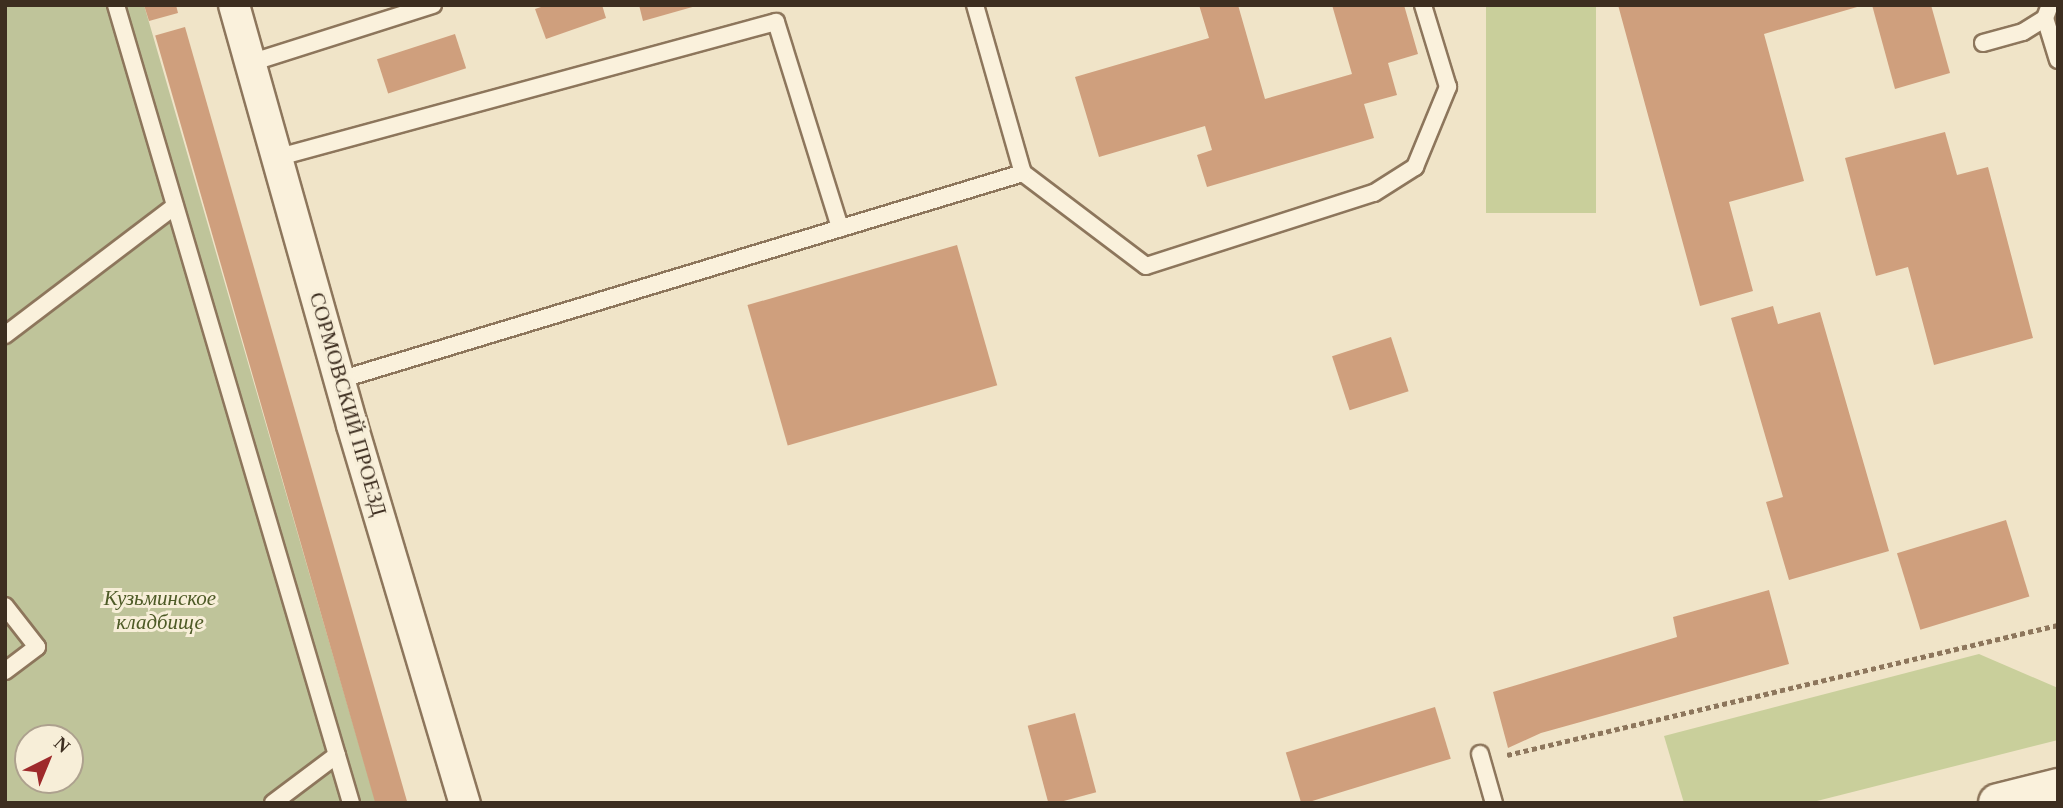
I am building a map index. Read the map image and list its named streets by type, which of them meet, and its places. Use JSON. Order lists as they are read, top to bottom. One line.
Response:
{"streets":{"street":["СОРМОВСКИЙ ПРОЕЗД"]},"parks":["Кузьминское кладбище"],"north":"top right"}
